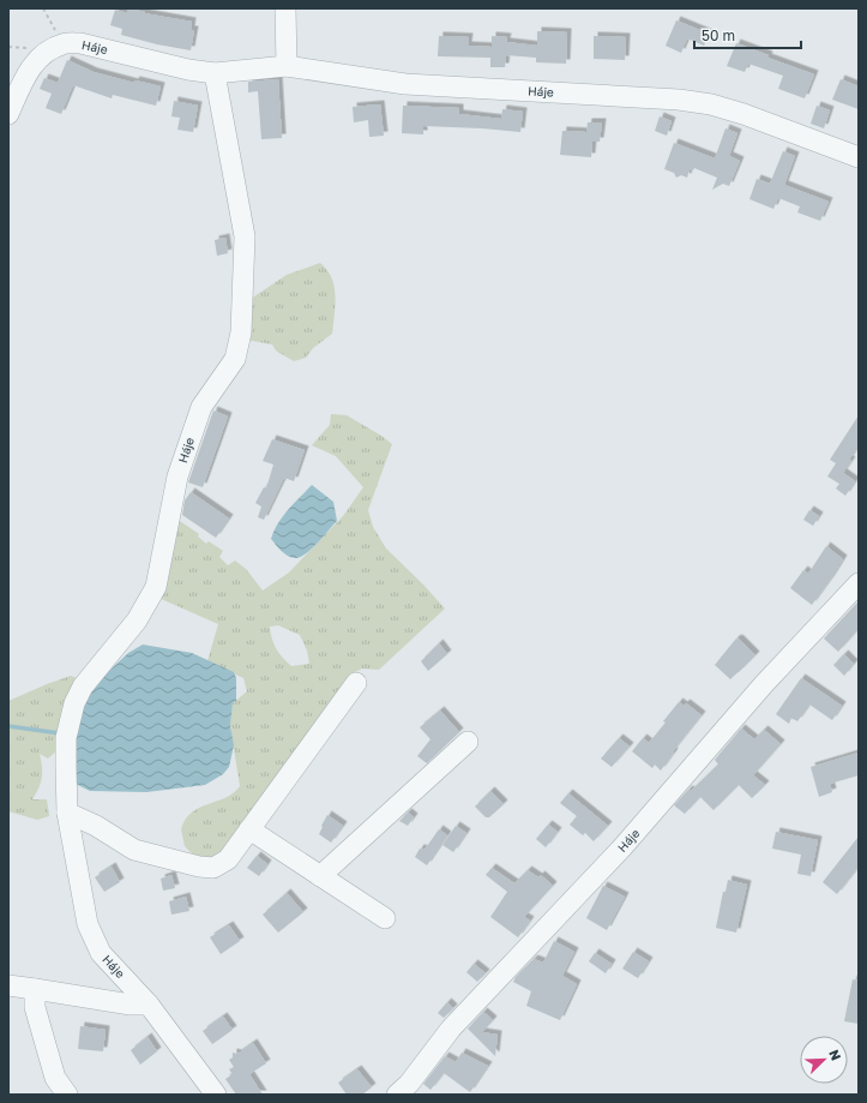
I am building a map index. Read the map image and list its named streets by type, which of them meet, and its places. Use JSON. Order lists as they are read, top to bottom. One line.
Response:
{"streets":{"street":["Háje"]},"scale_bar":"50 m","north":"top right"}
